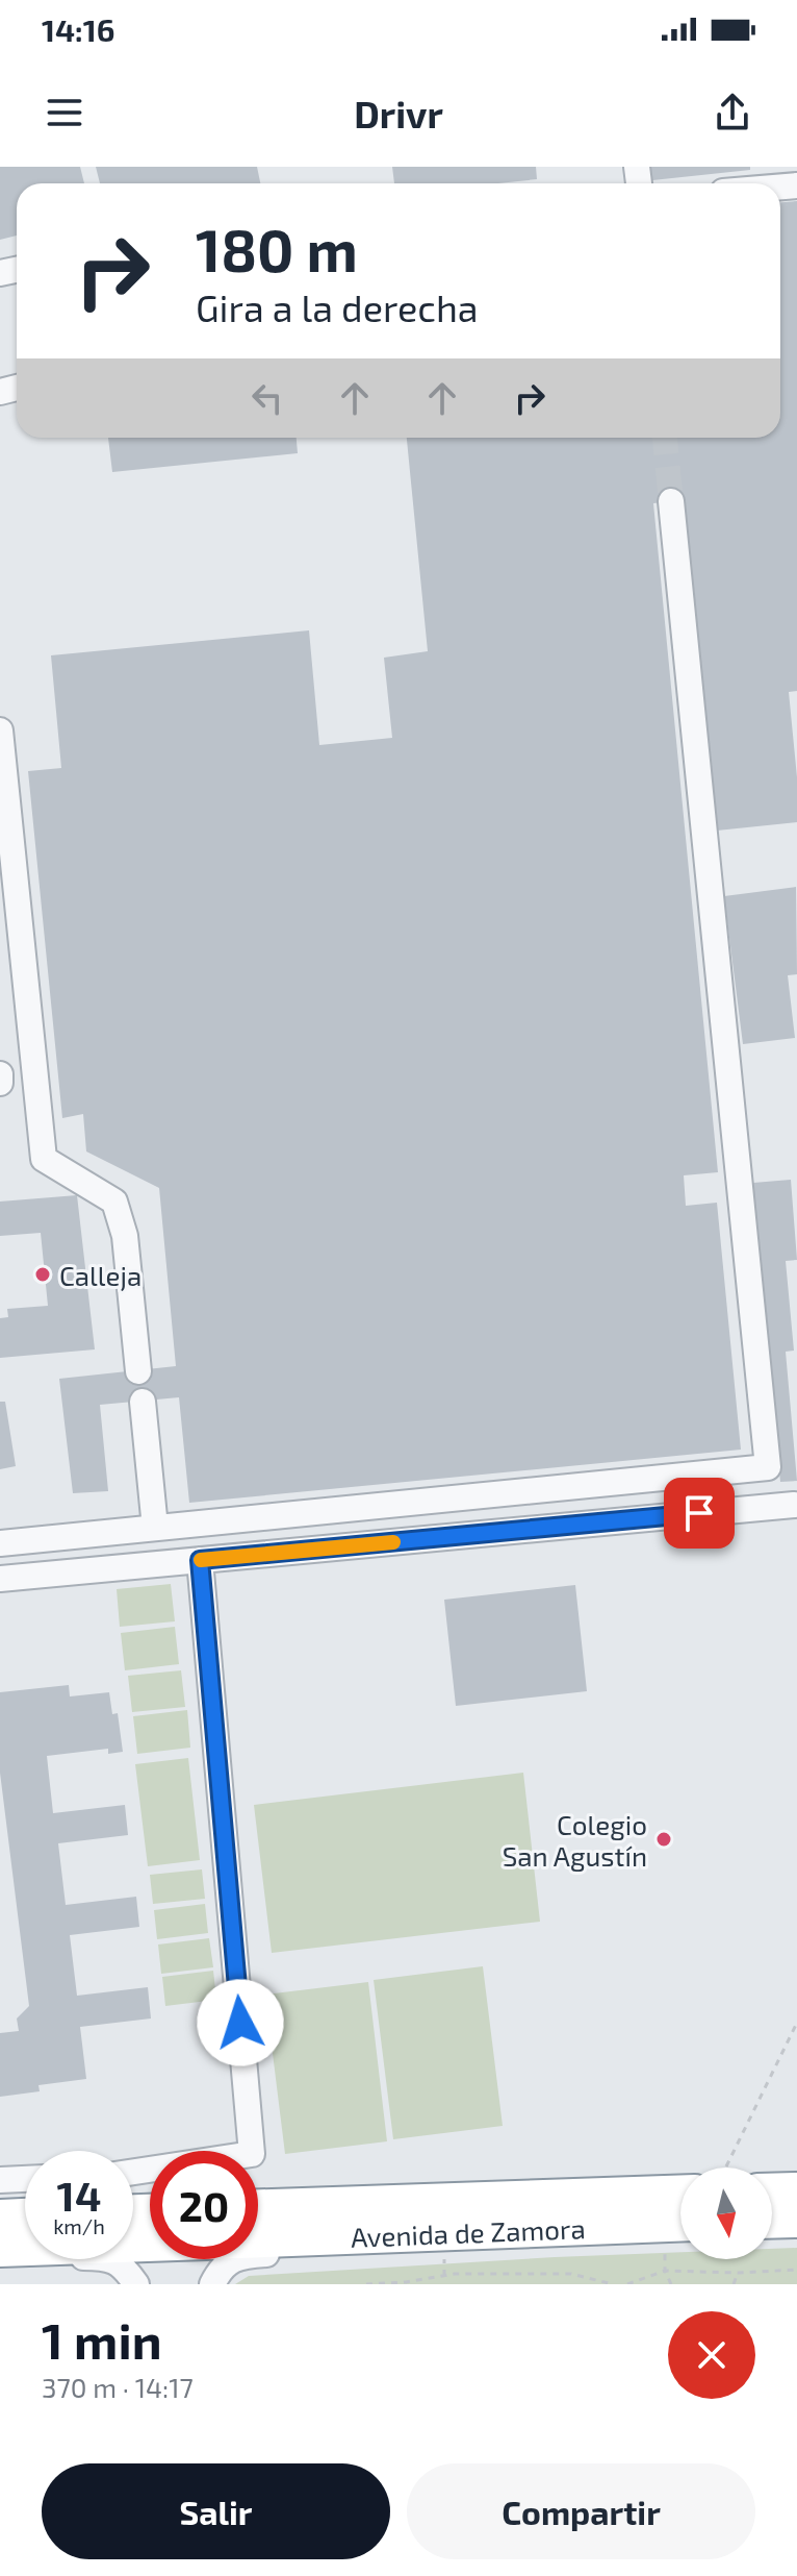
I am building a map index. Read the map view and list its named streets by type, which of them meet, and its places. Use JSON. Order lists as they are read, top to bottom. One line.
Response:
{"streets":{"highway":["Avenida de Zamora"]},"places":["Calleja","Colegio San Agustín"],"north":"bottom","page":{"status":"14:16","header":"Drivr","turn":["180 m","Gira a la derecha"],"speed":"14 km/h","limit":"20","heading":["1 min","370 m · 14:17"],"buttons":["Salir","Compartir"]}}
